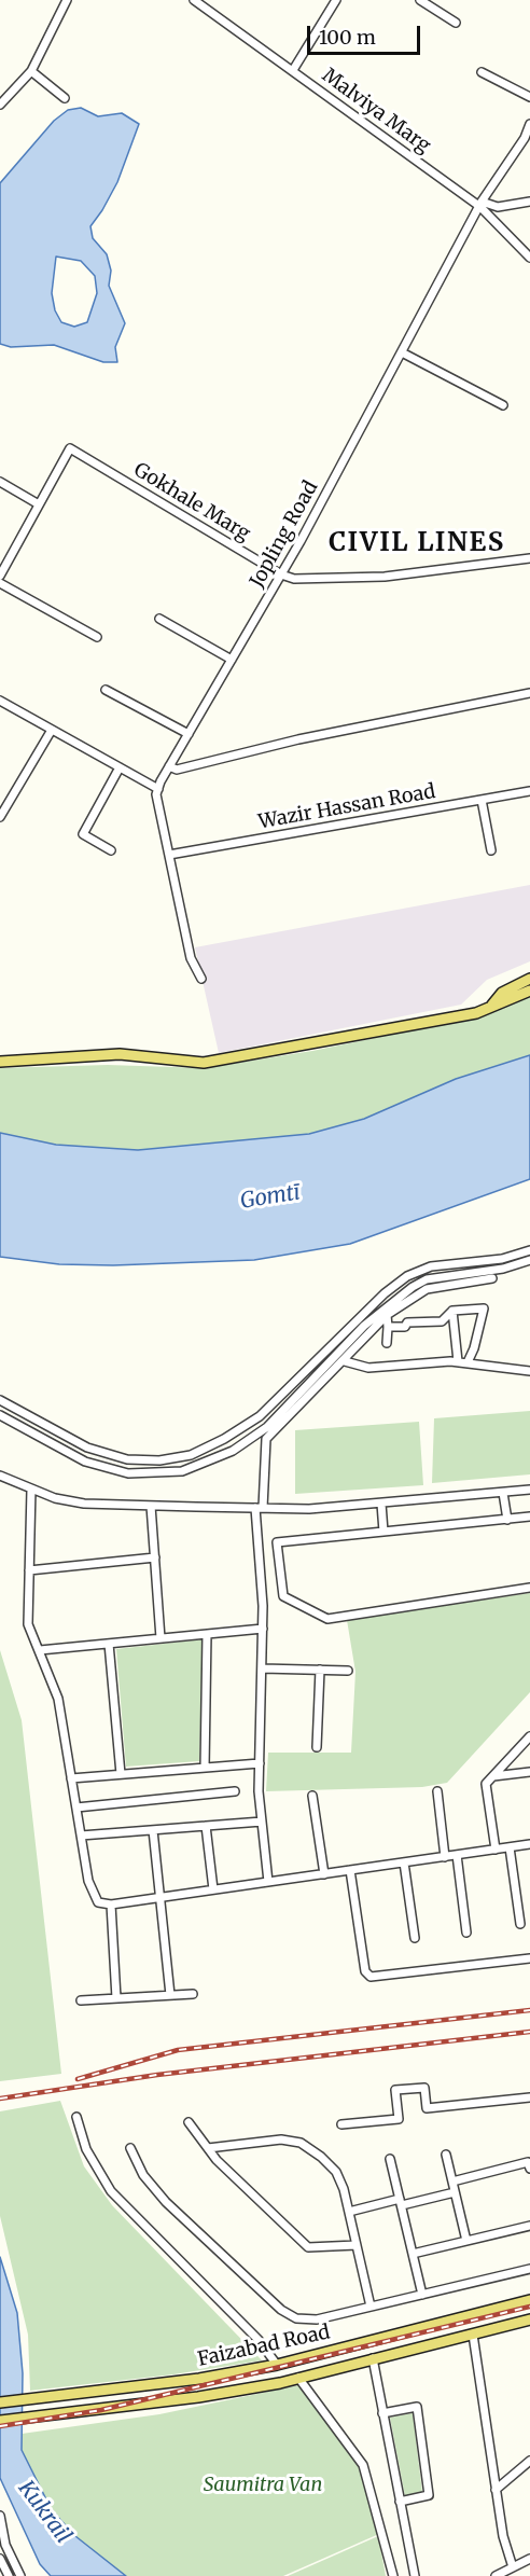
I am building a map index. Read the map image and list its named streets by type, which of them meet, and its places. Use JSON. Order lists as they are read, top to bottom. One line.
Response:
{"streets":{"main road":["Faizabad Road"],"street":["Malviya Marg","Gokhale Marg","Jopling Road","Wazir Hassan Road"]},"crossings":[["Malviya Marg","Jopling Road"],["Gokhale Marg","Jopling Road"]],"districts":["CIVIL LINES"],"water":["Gomtī","Kukrail"],"parks":["Saumitra Van"],"scale_bar":"100 m"}
